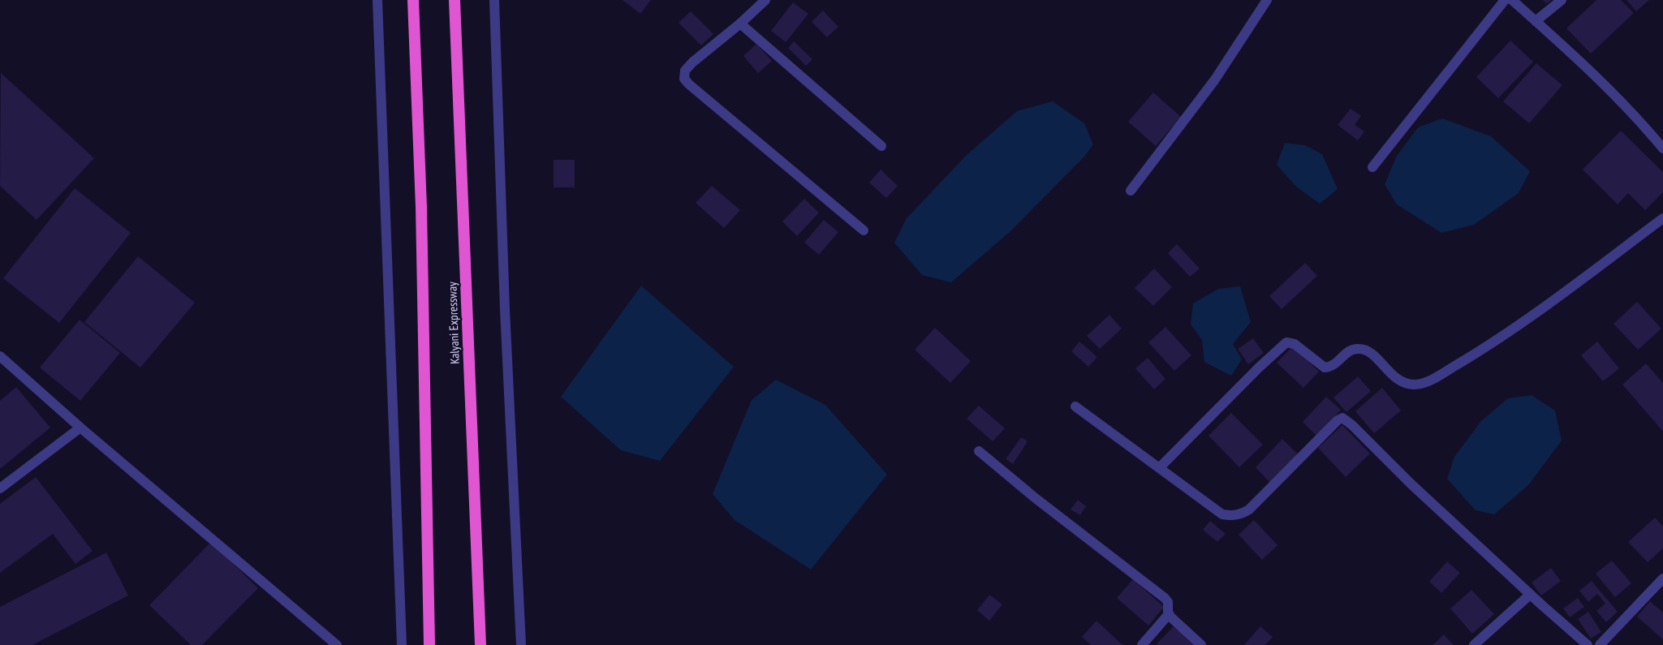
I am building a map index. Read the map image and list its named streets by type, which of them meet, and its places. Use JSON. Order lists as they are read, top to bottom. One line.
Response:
{"streets":{"highway":["Kalyani Expressway"]}}
